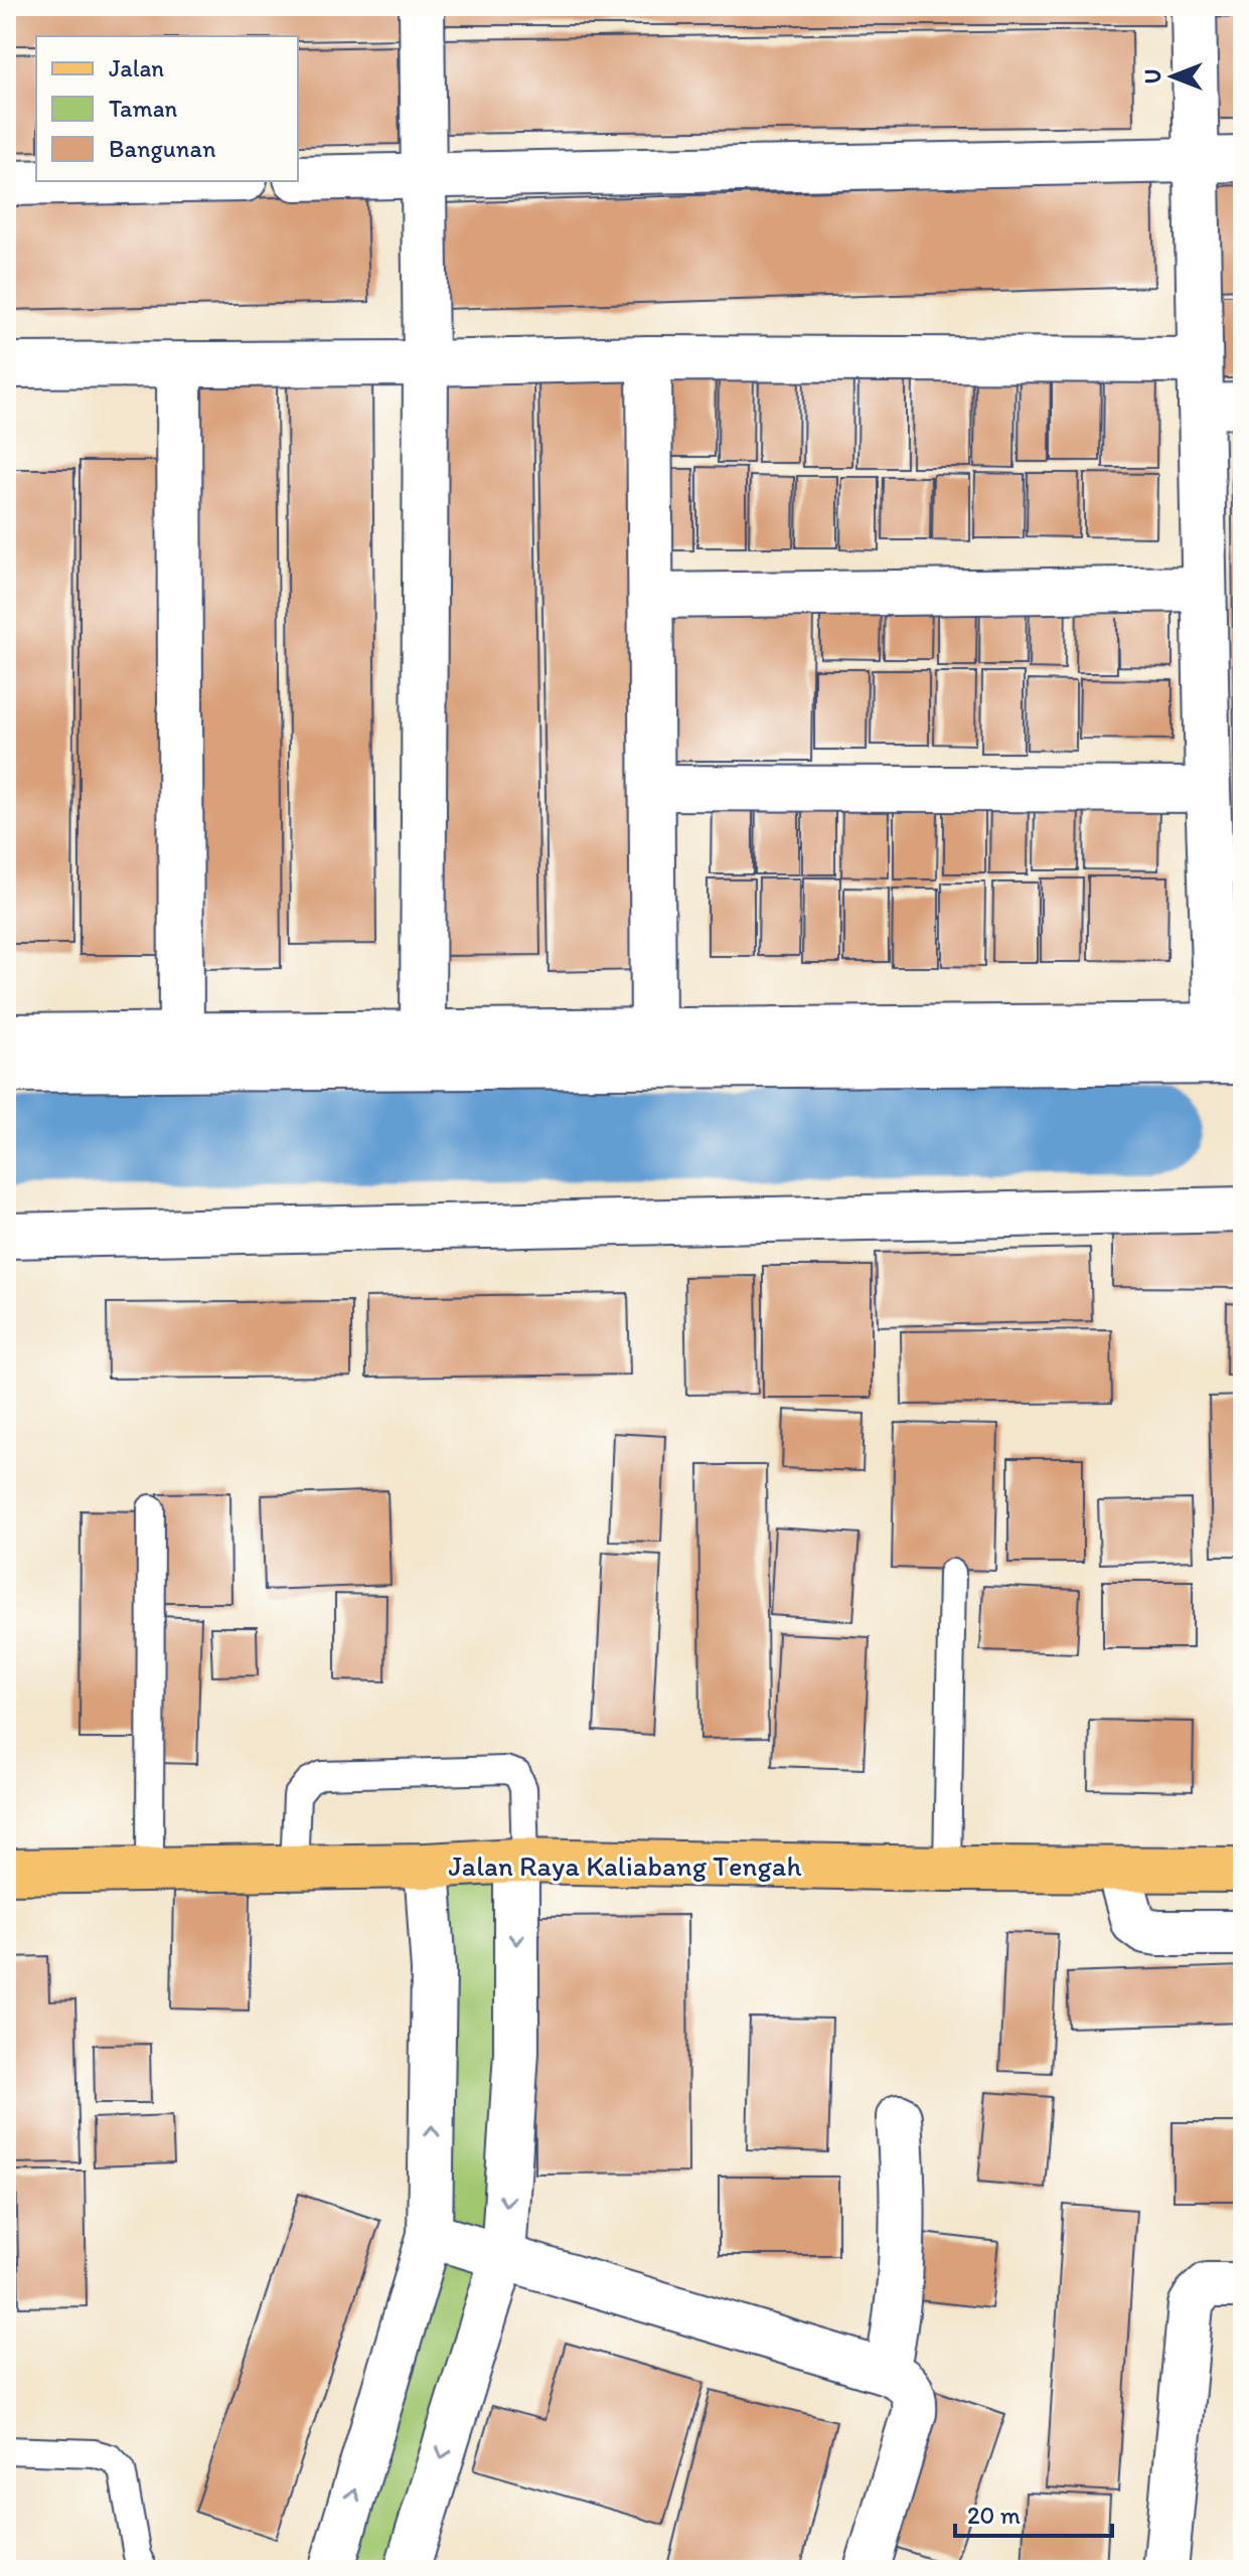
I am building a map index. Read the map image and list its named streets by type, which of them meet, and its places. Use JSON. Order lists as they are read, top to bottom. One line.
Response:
{"streets":{"main road":["Jalan Raya Kaliabang Tengah"]},"legend":["Jalan","Taman","Bangunan"],"scale_bar":"20 m","north":"left"}
